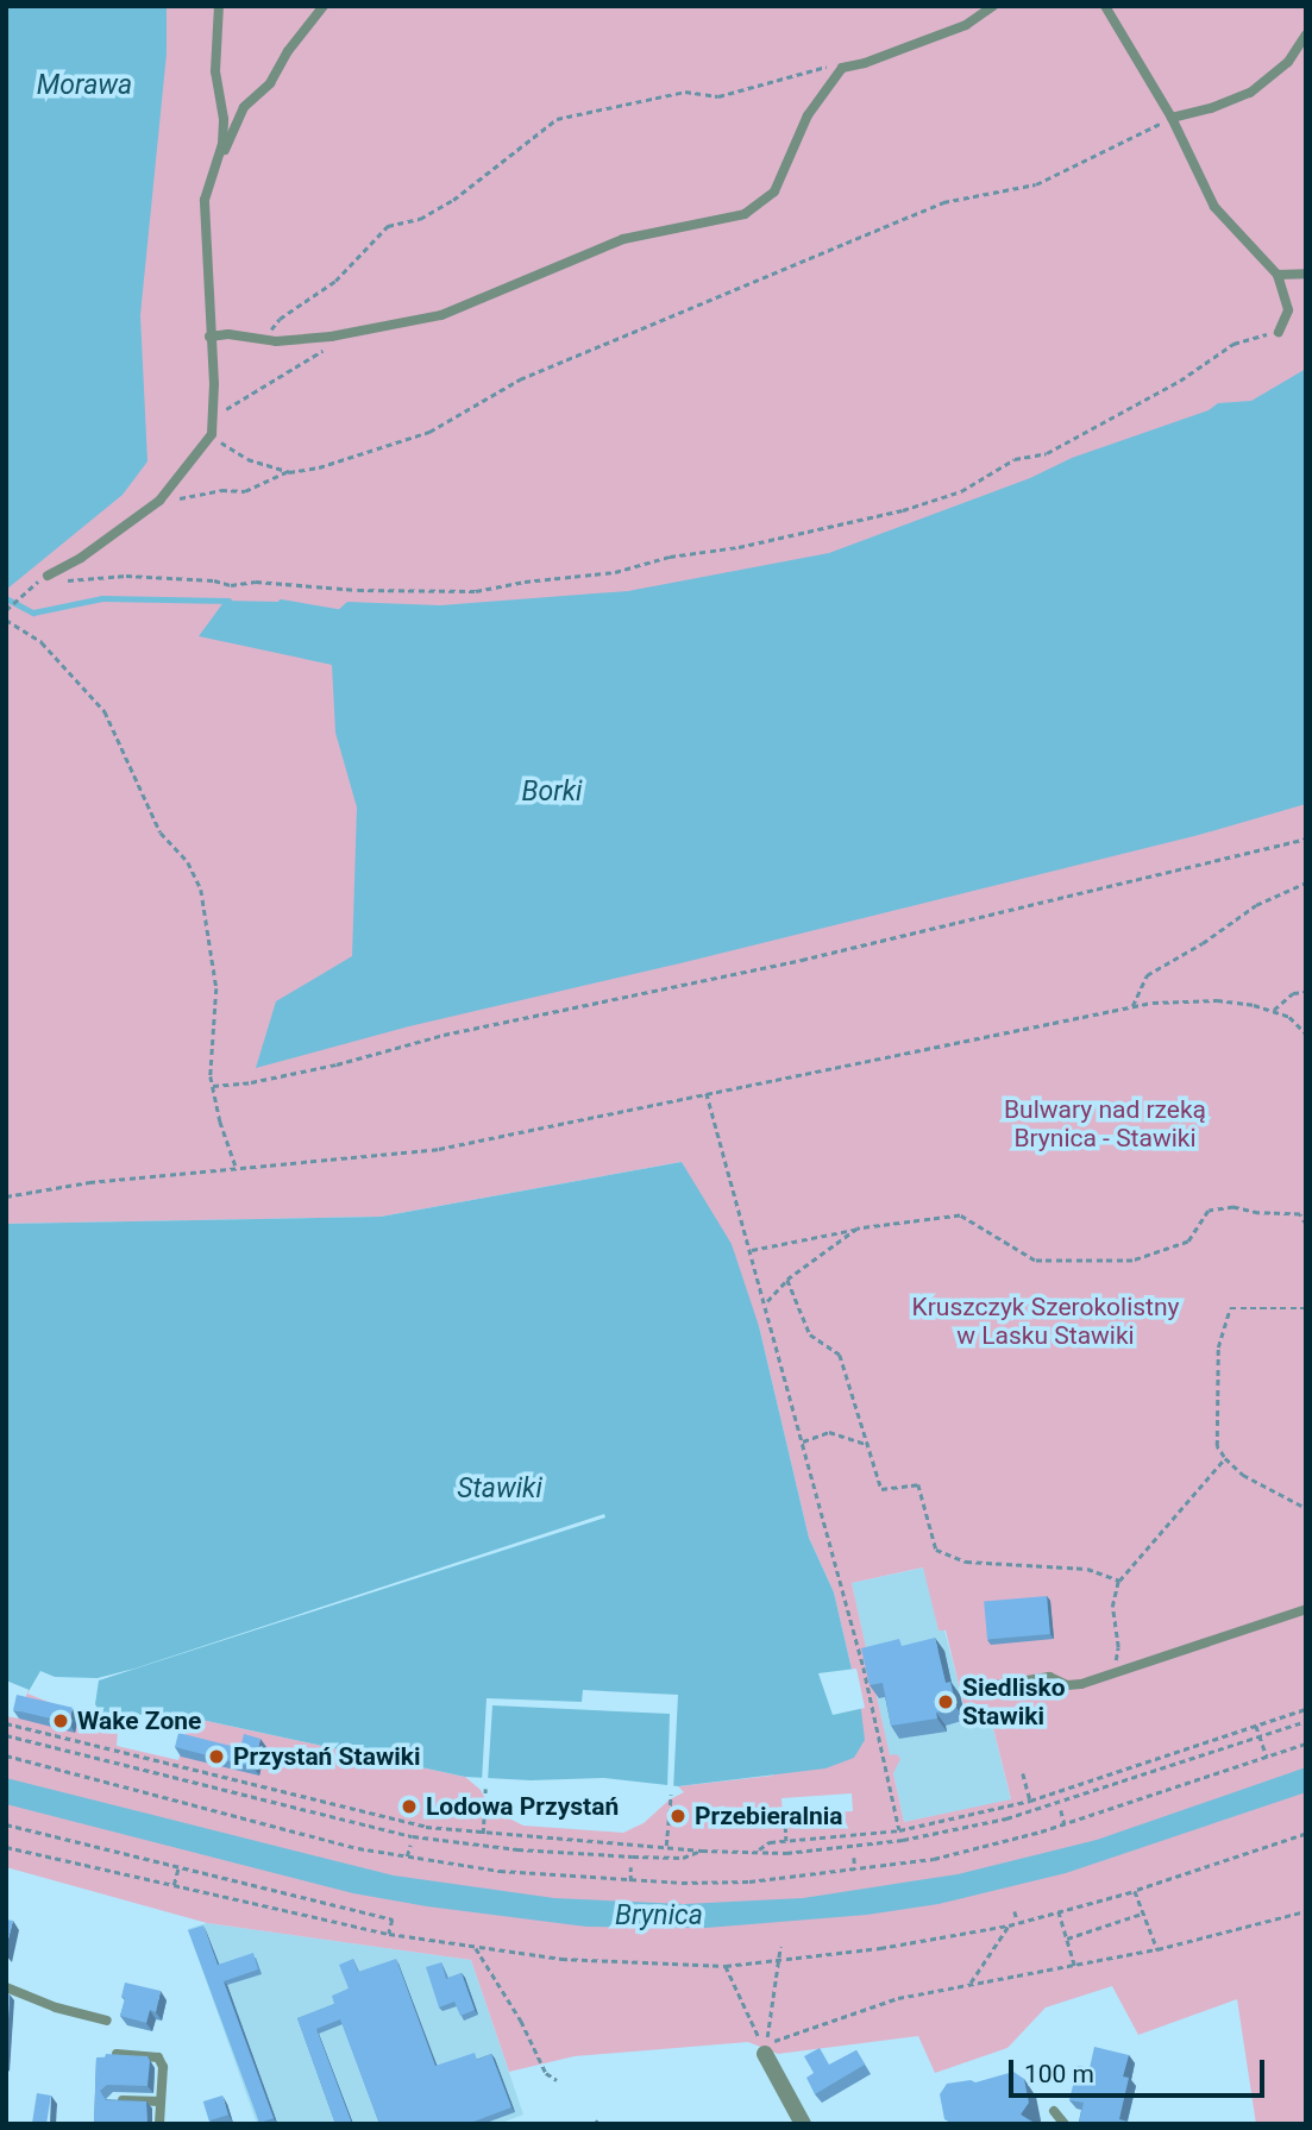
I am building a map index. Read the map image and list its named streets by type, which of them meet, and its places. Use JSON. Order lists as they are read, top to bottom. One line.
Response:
{"water":["Morawa","Borki","Stawiki","Brynica"],"parks":["Bulwary nad rzeką Brynica - Stawiki","Kruszczyk Szerokolistny w Lasku Stawiki"],"places":["Siedlisko Stawiki","Wake Zone","Przystań Stawiki","Lodowa Przystań","Przebieralnia"],"scale_bar":"100 m"}
